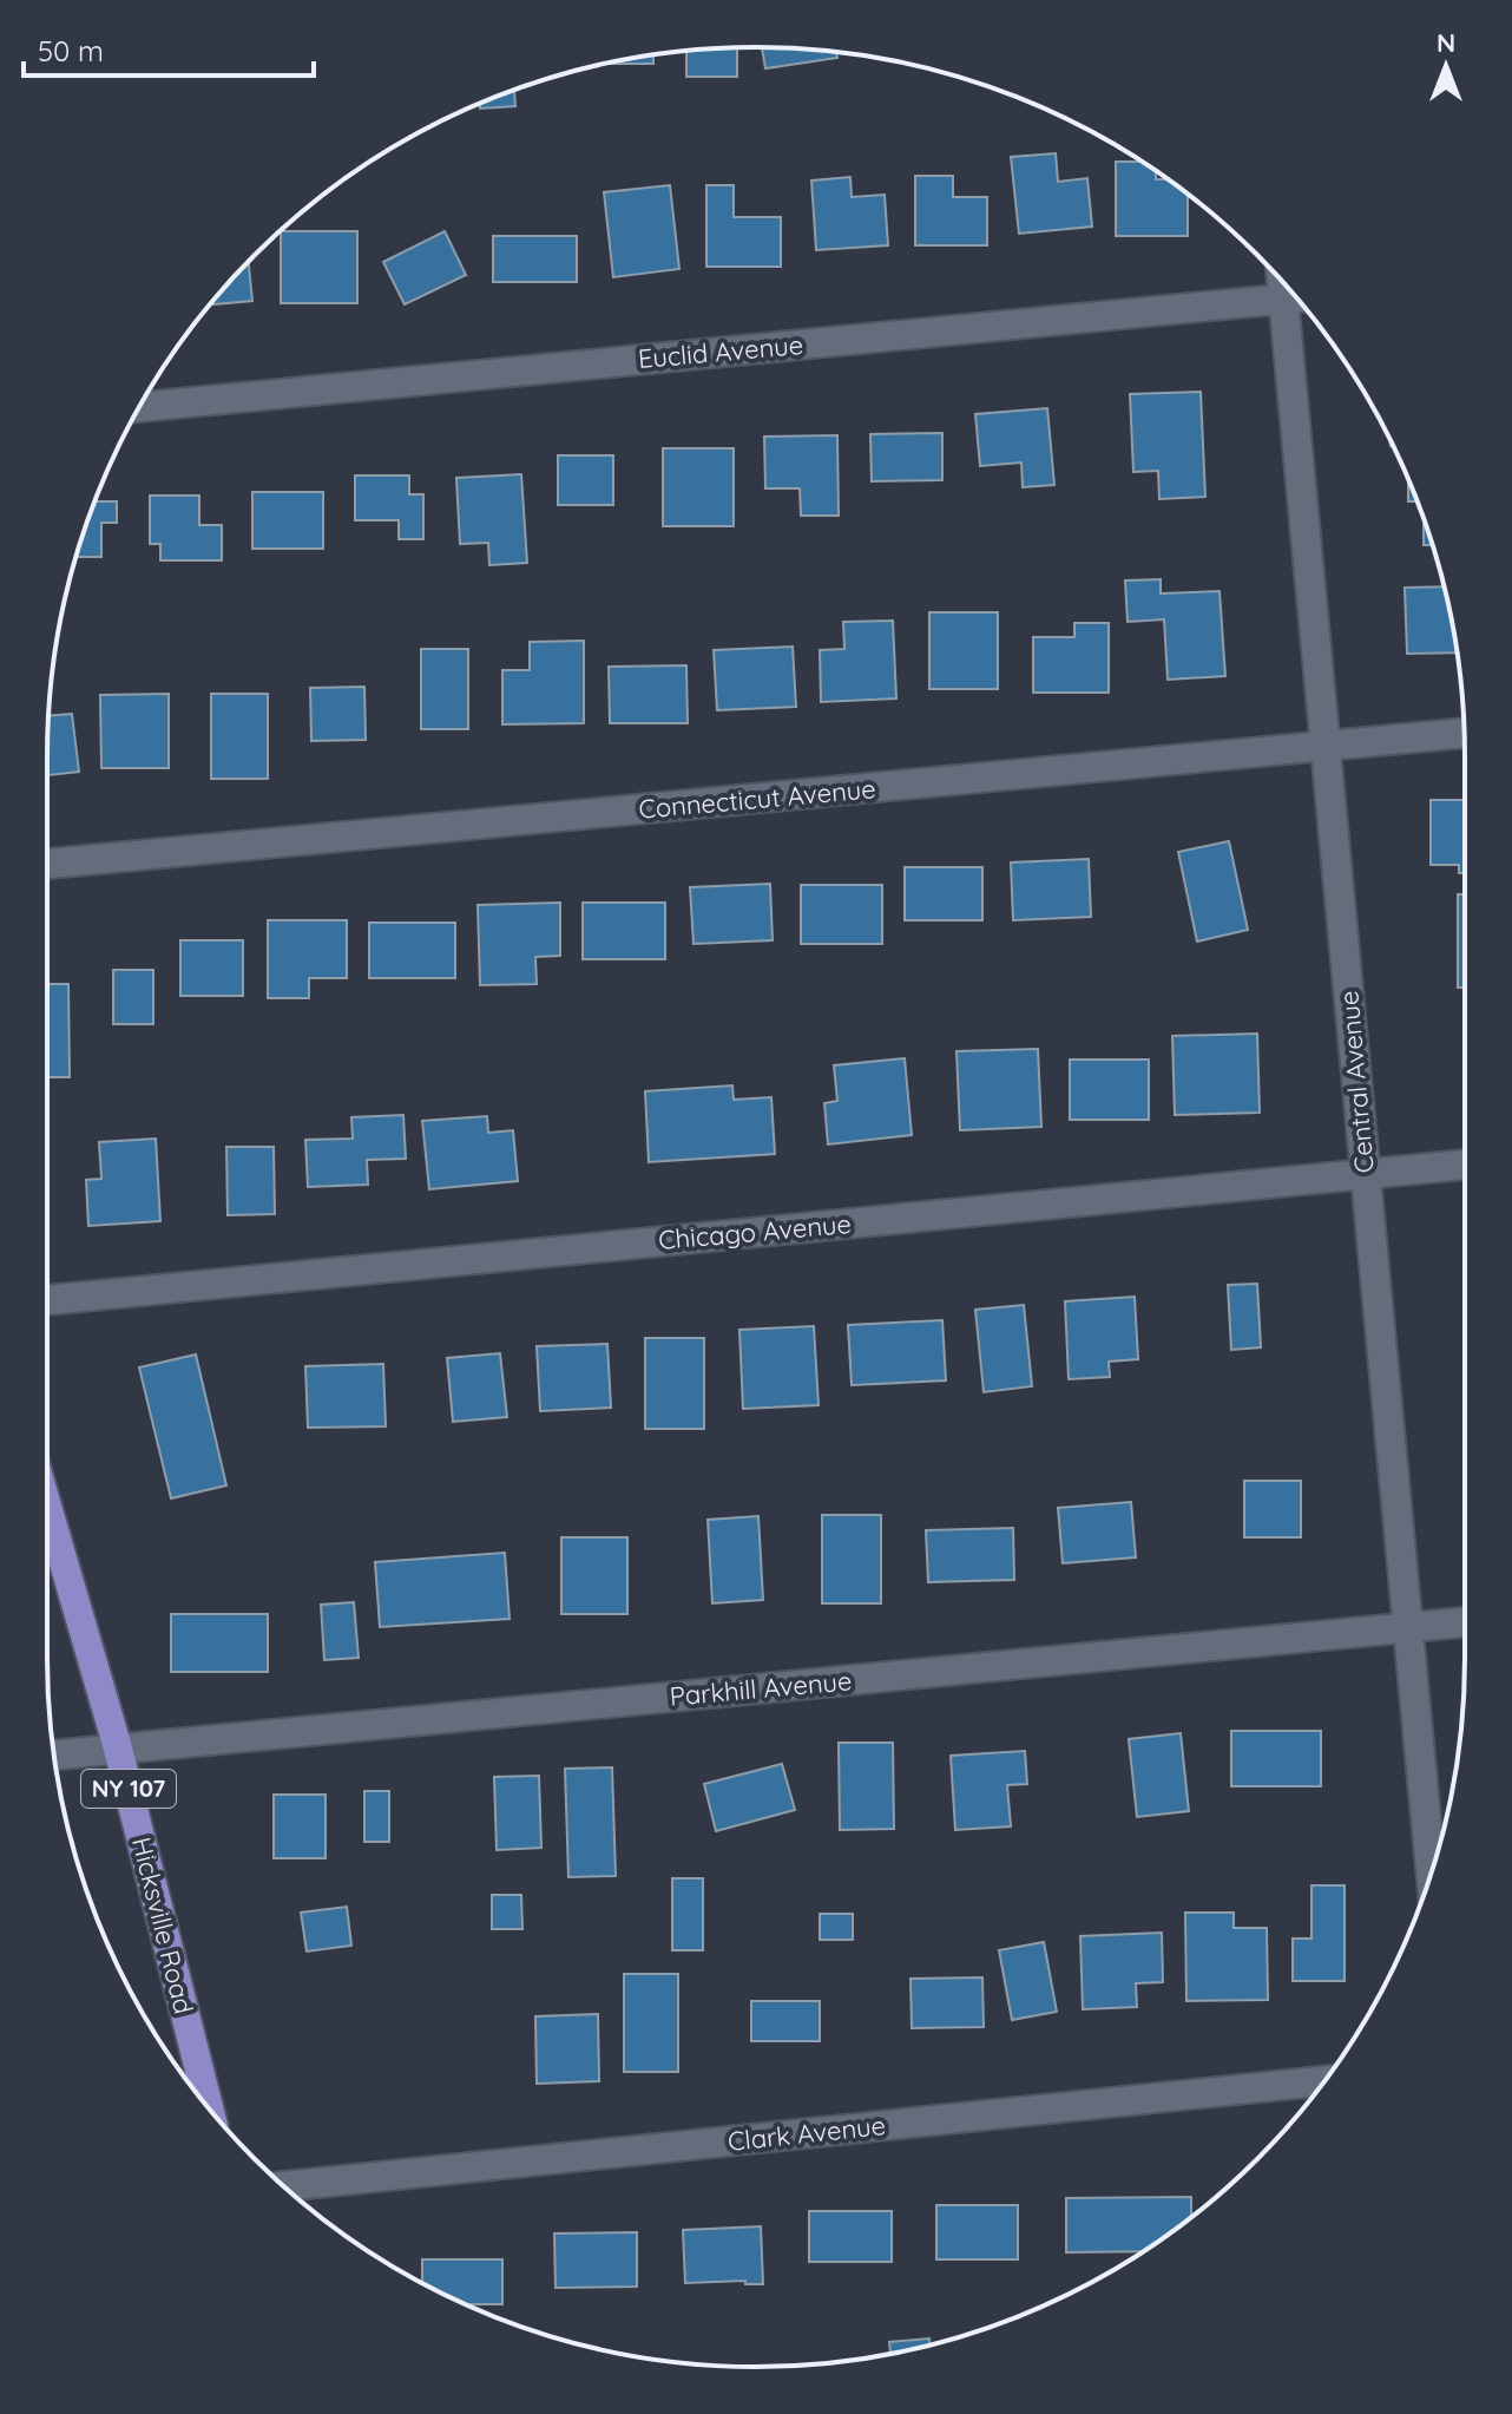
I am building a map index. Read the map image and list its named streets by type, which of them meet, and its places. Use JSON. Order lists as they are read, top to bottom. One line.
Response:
{"streets":{"main road":["NY 107","Hicksville Road"],"street":["Euclid Avenue","Connecticut Avenue","Central Avenue","Chicago Avenue","Parkhill Avenue","Clark Avenue"]},"crossings":[["Euclid Avenue","Central Avenue"],["Connecticut Avenue","Central Avenue"],["Central Avenue","Chicago Avenue"],["Central Avenue","Parkhill Avenue"],["Parkhill Avenue","Hicksville Road"]],"scale_bar":"50 m","north":"top"}
